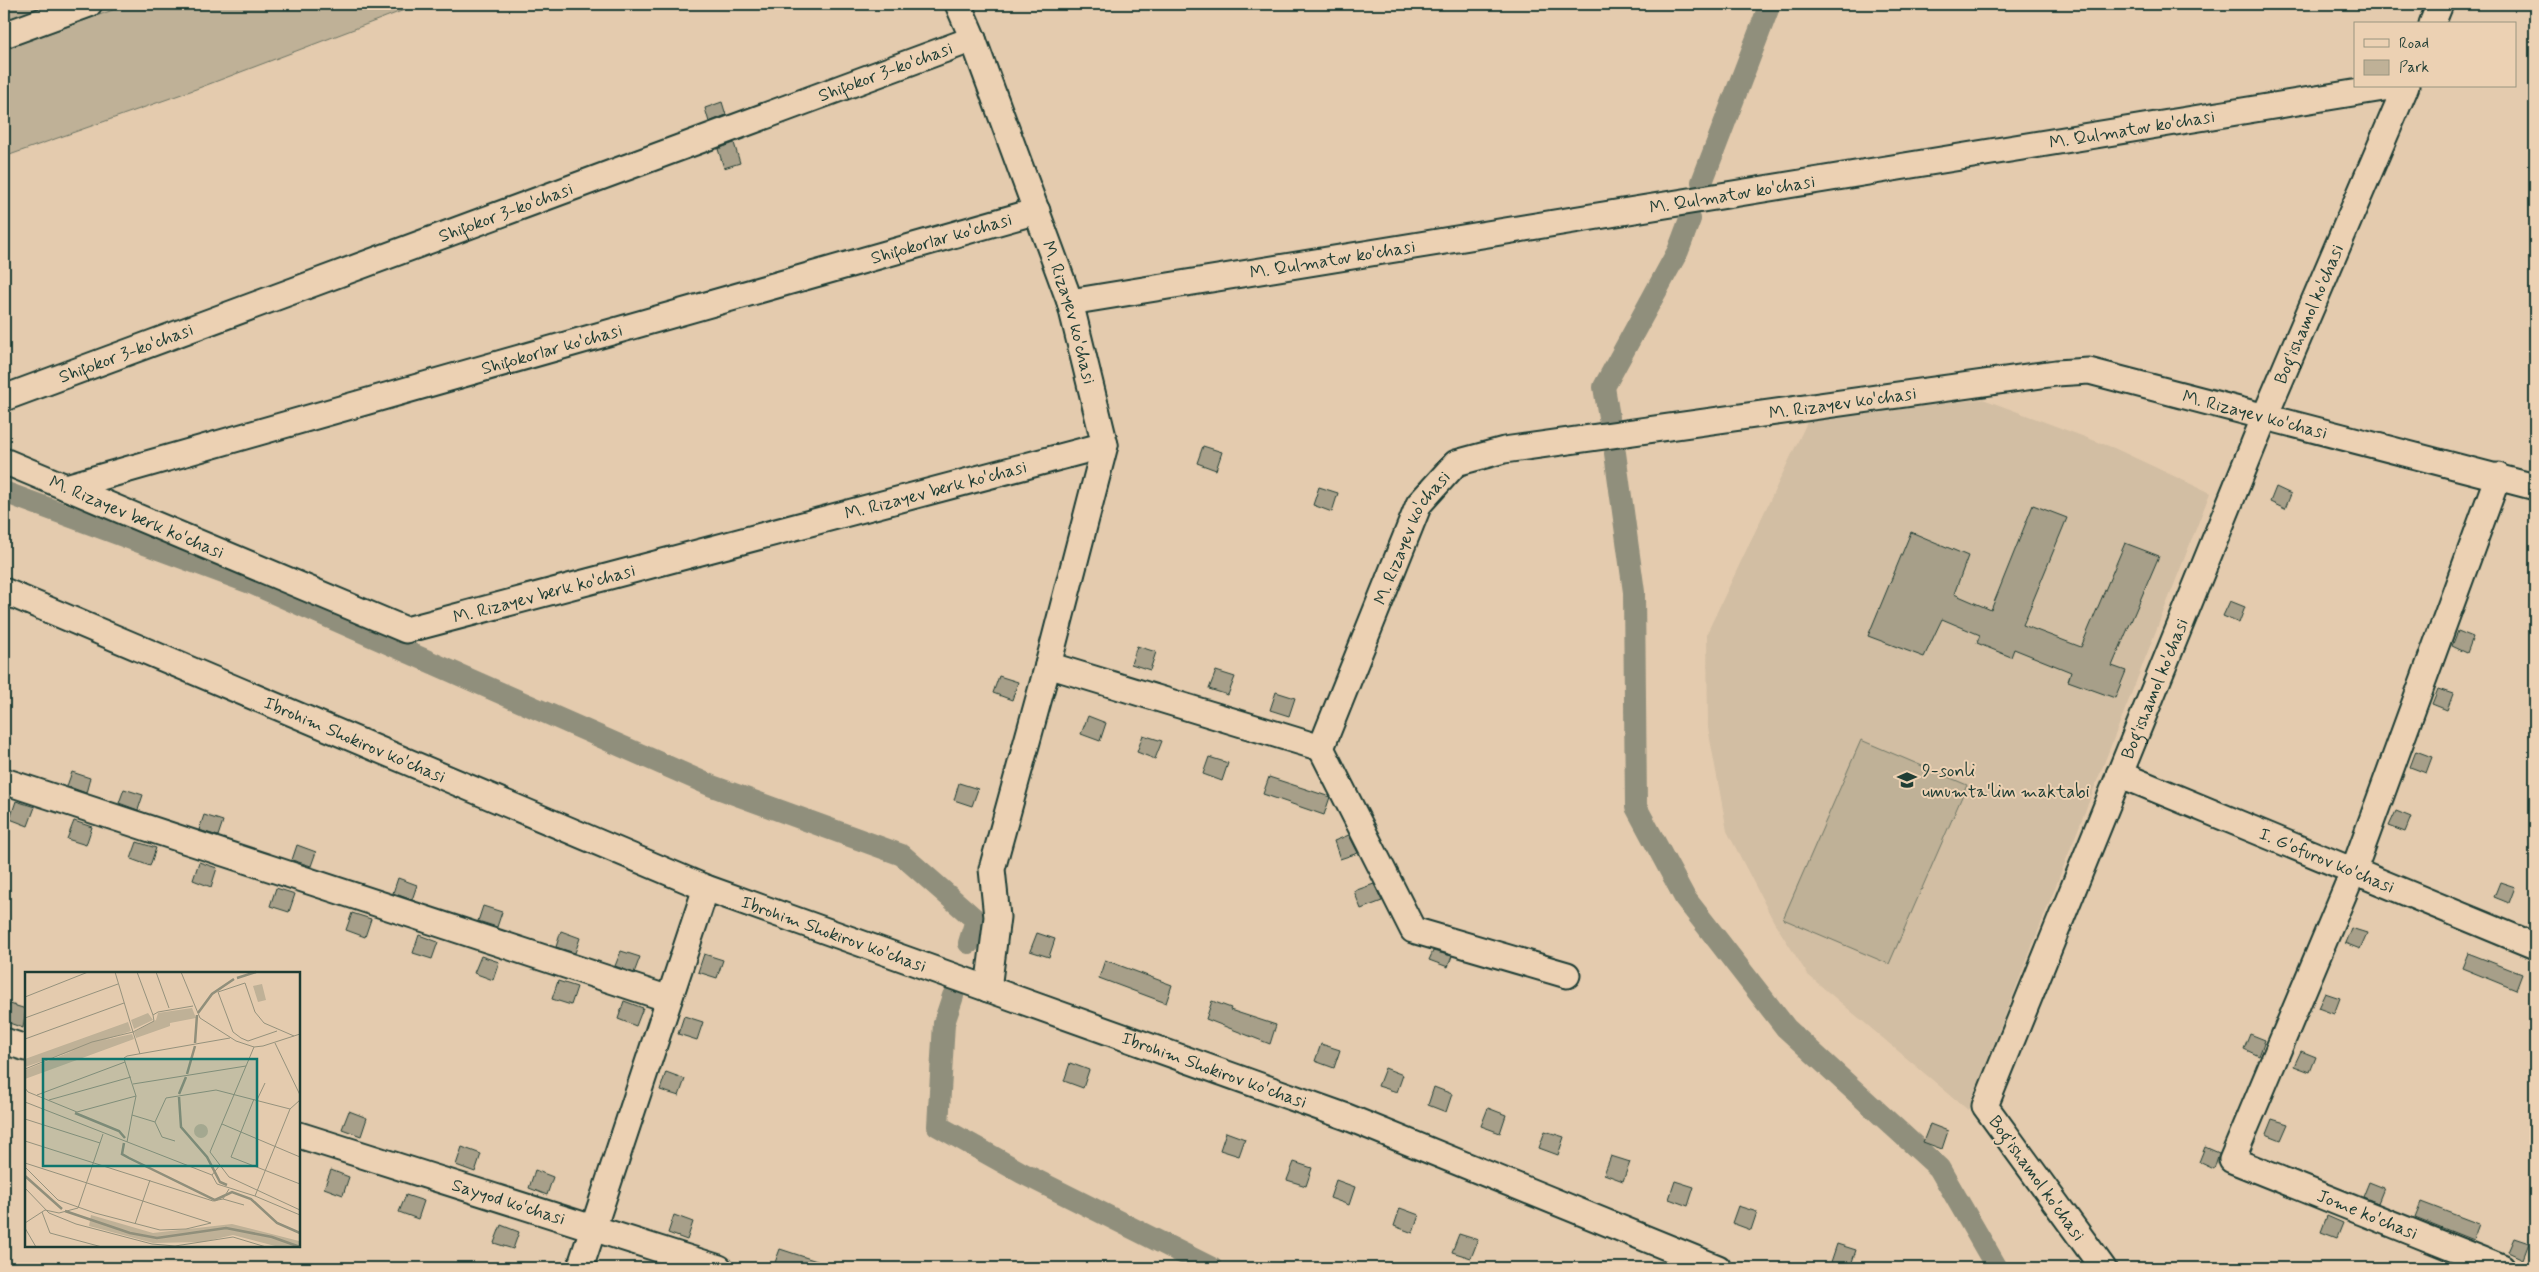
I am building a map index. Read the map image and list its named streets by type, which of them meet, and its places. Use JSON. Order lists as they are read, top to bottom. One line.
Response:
{"streets":{"street":["Shifokor 3-ko'chasi","M. Qulmatov ko'chasi","Shifokorlar ko'chasi","M. Rizayev ko'chasi","Bog'ishamol ko'chasi","M. Rizayev berk ko'chasi","Ibrohim Shokirov ko'chasi","I. G'ofurov ko'chasi","Sayyod ko'chasi","Jome ko'chasi"]},"crossings":[["Shifokor 3-ko'chasi","M. Rizayev ko'chasi"],["M. Qulmatov ko'chasi","M. Rizayev ko'chasi"],["Shifokorlar ko'chasi","M. Rizayev ko'chasi"],["Shifokorlar ko'chasi","M. Rizayev berk ko'chasi"],["M. Rizayev ko'chasi","Bog'ishamol ko'chasi"],["M. Rizayev ko'chasi","M. Rizayev berk ko'chasi"],["M. Rizayev ko'chasi","Ibrohim Shokirov ko'chasi"],["Bog'ishamol ko'chasi","I. G'ofurov ko'chasi"],["I. G'ofurov ko'chasi","Jome ko'chasi"]],"places":{"school or university":["9-sonli umumta'lim maktabi"]},"legend":["Road","Park"]}
